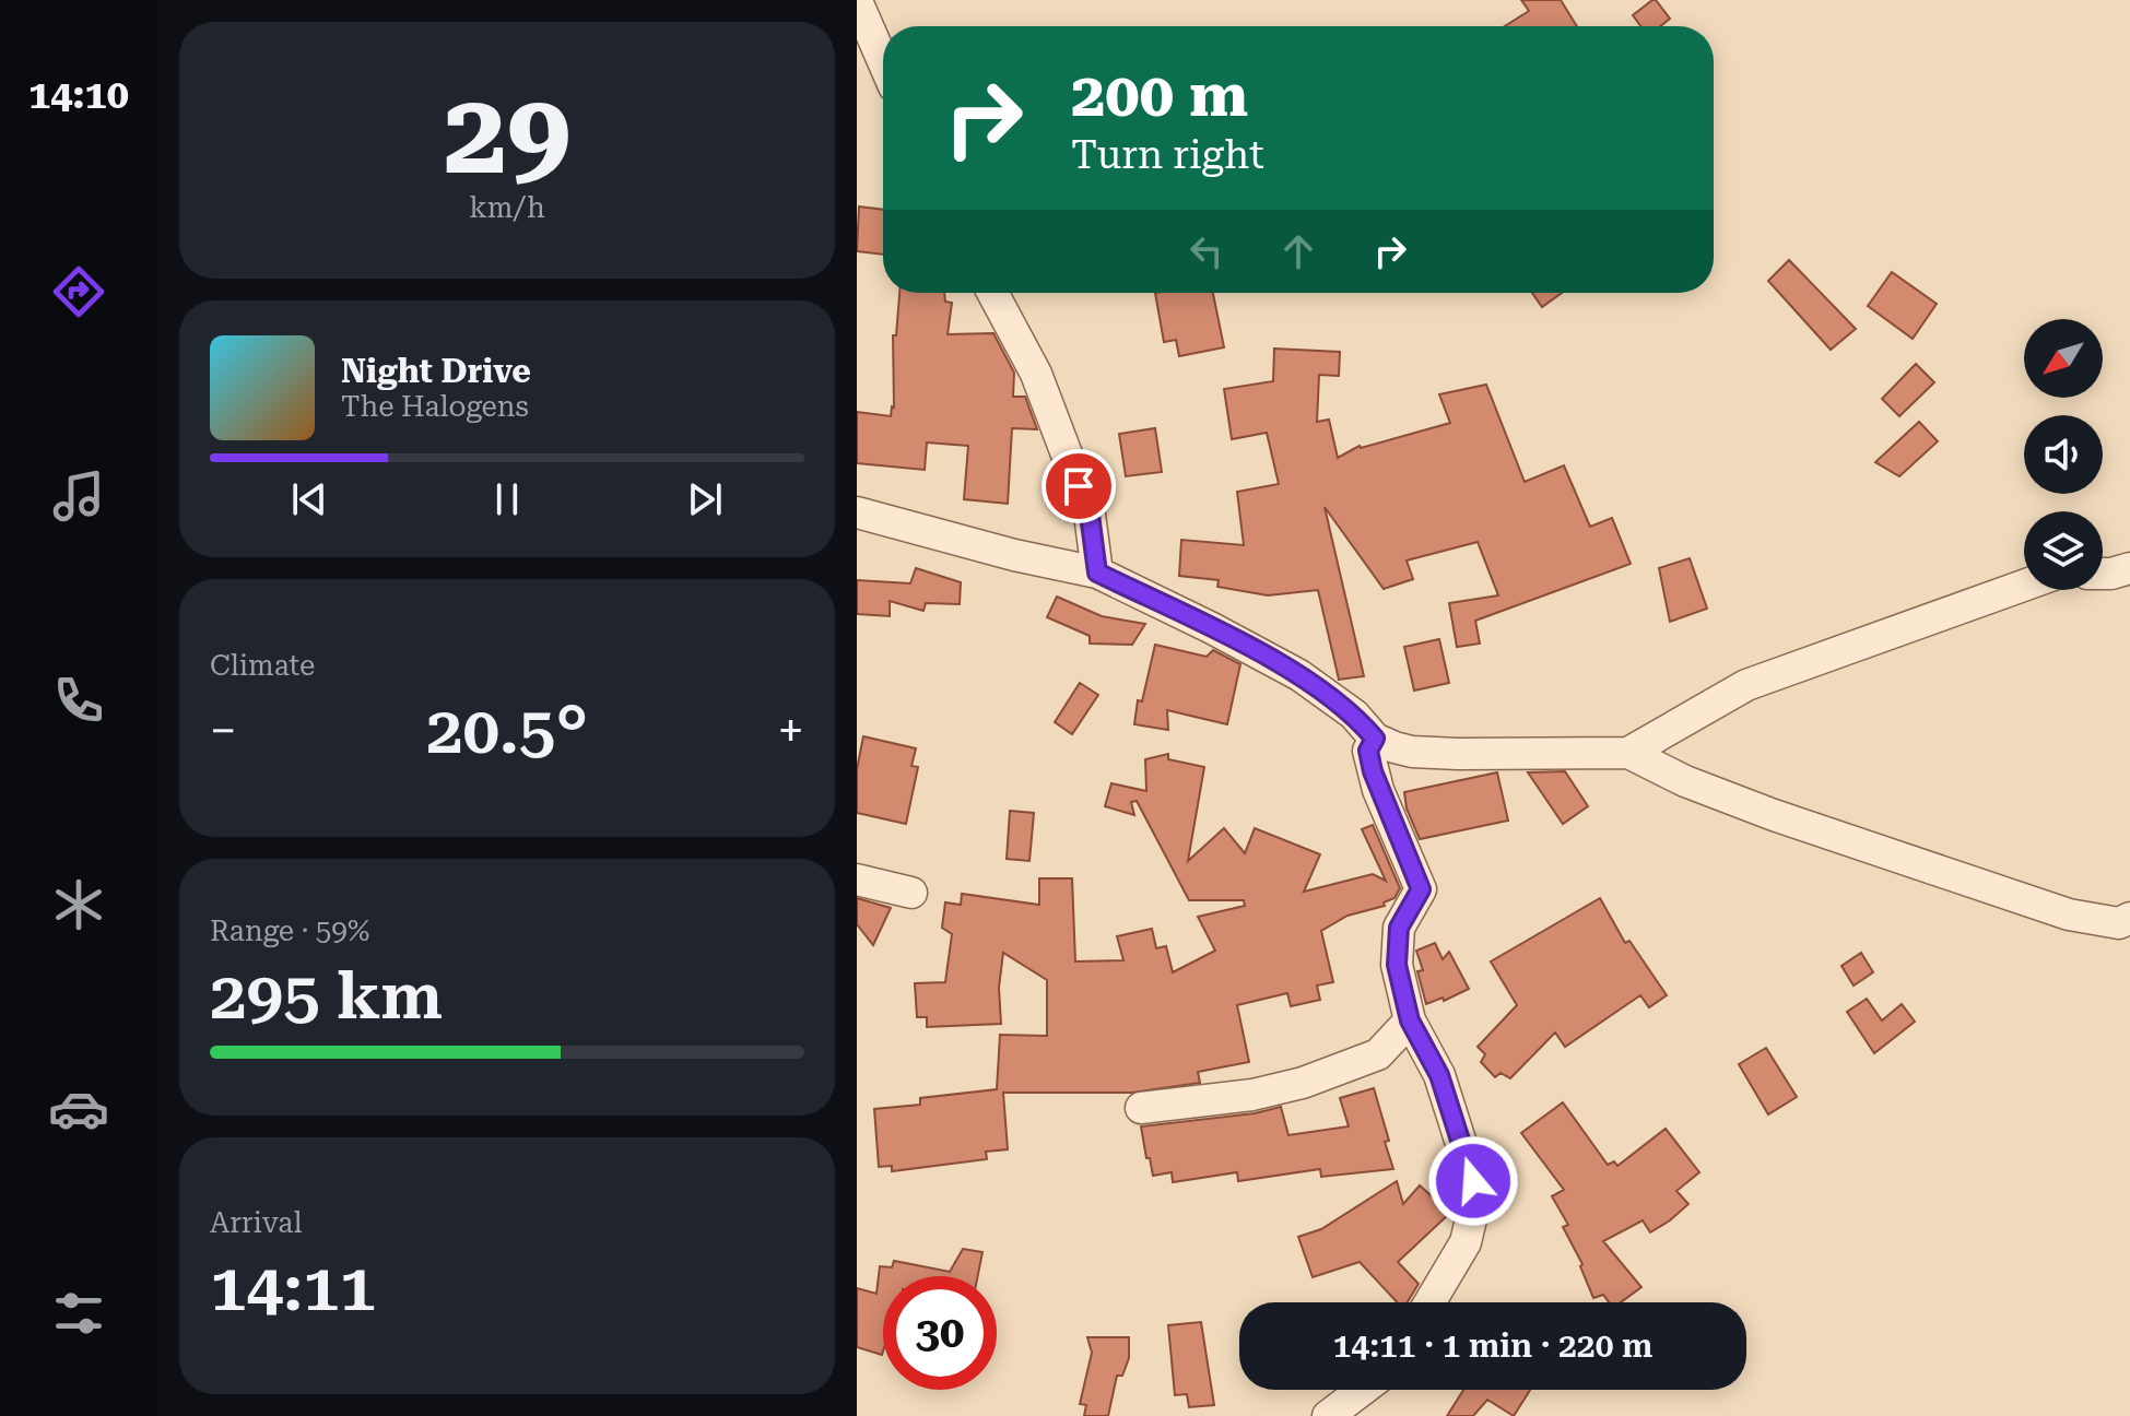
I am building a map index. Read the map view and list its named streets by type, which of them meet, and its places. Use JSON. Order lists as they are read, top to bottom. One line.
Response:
{"north":"bottom left","page":{"tabs":"14:10","tile":[["29","km/h"],"Climate",["Range · 59%","295 km"],["Arrival","14:11"]],"turn":["200 m","Turn right"],"song":["Night Drive","The Halogens"],"heat":["−","20.5°","+"],"limit":"30","trip":"14:11 · 1 min · 220 m"}}
